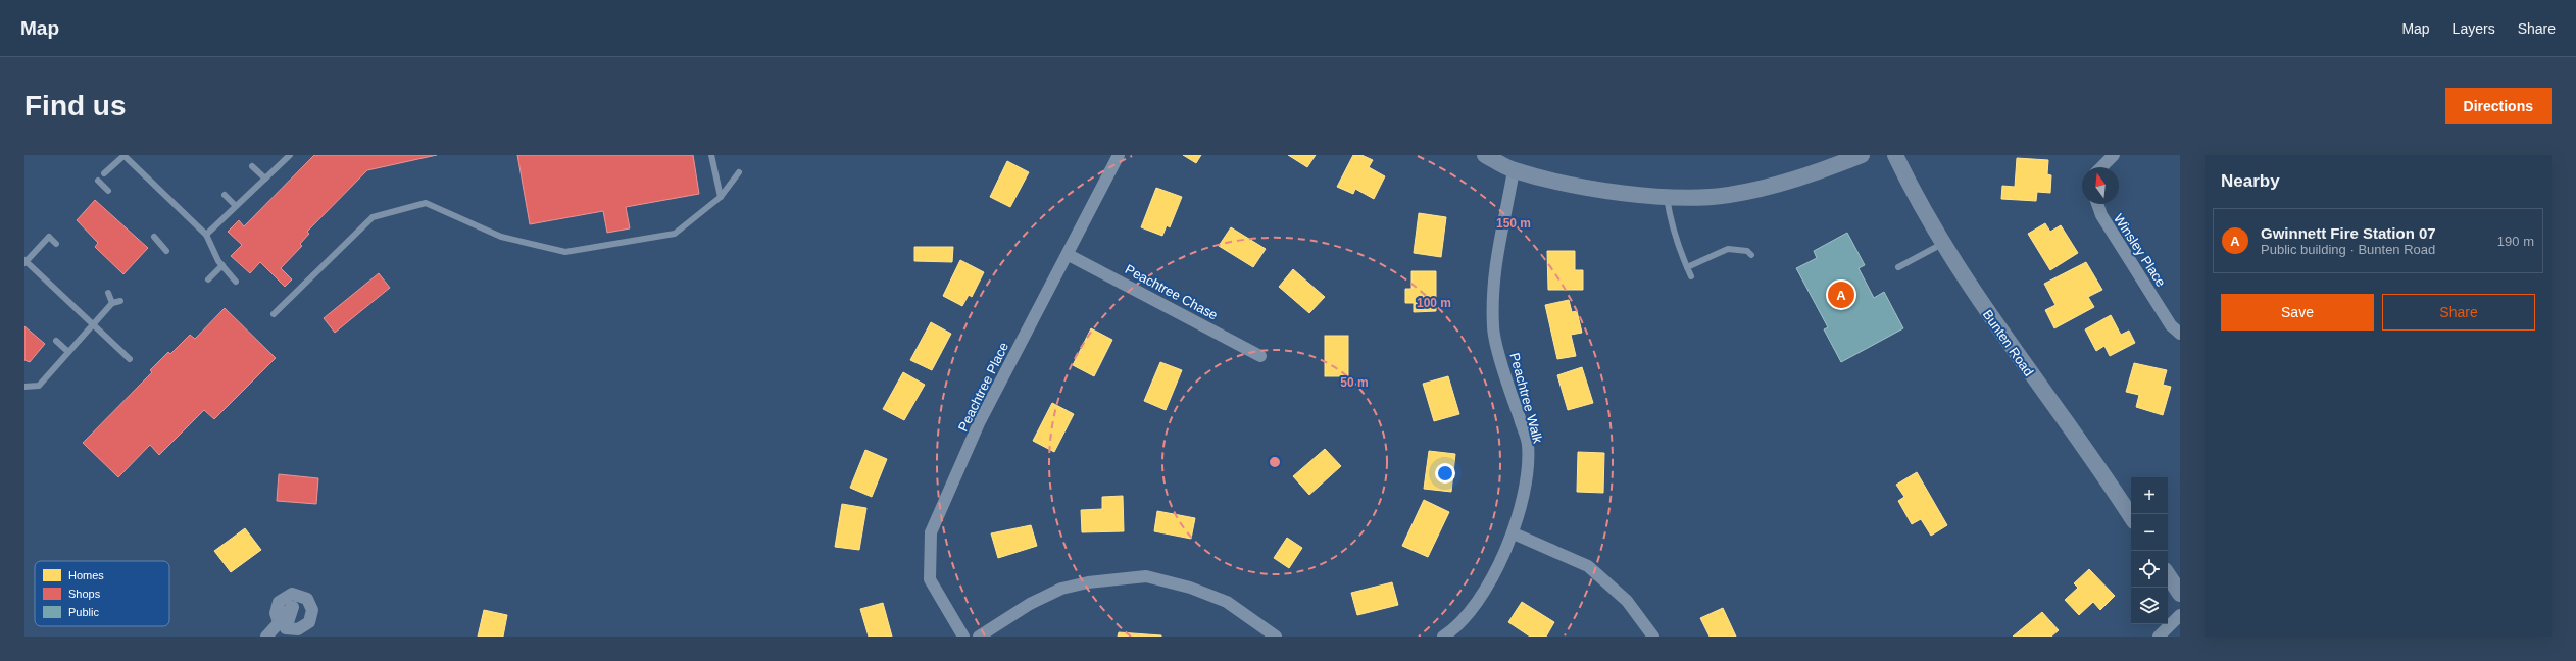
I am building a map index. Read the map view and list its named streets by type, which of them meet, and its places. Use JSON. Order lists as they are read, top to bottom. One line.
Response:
{"streets":{"street":["Winsley Place","Peachtree Chase","Bunten Road","Peachtree Place","Peachtree Walk"]},"crossings":[["Peachtree Chase","Peachtree Place"]],"legend":["Homes","Shops","Public"],"north":"top","page":{"header":"Map","nav":["Map","Layers","Share"],"buttons":["Directions",["Save","Share"]],"title":"Find us","heading":"Nearby","list":[{"mark":"A","name":"Gwinnett Fire Station 07","note":"Public building · Bunten Road","value":"190 m"}],"pins":"A","map_buttons":["+","−"]},"rings":["150 m","100 m","50 m"]}
